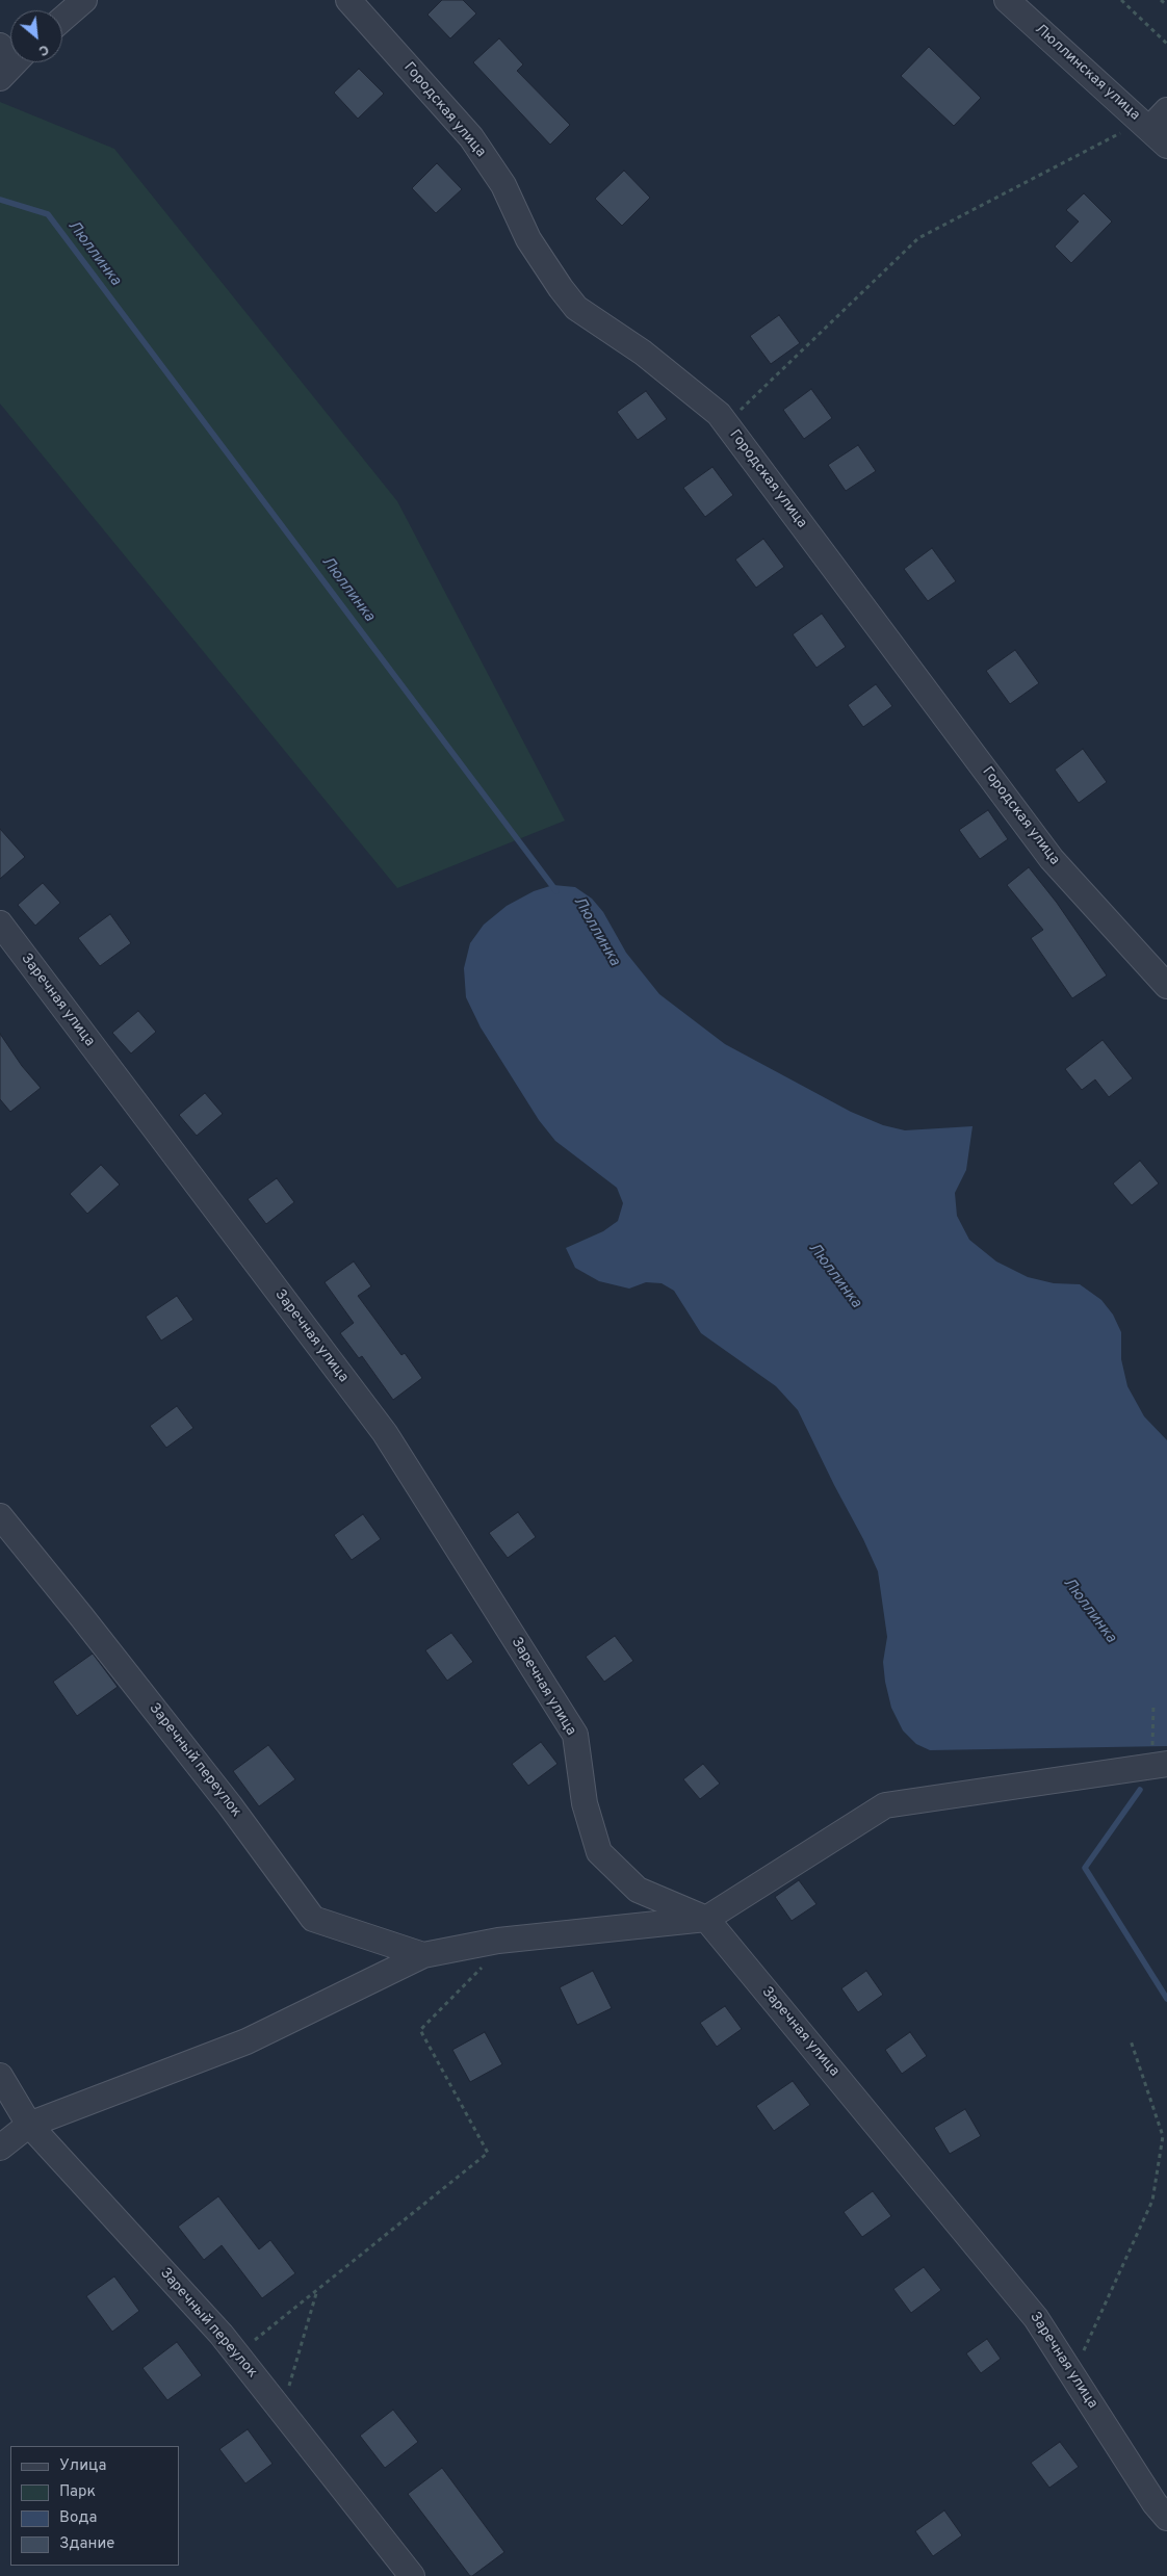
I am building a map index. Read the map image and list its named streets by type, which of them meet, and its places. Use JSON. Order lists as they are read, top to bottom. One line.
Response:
{"streets":{"street":["Люллинская улица","Городская улица","Заречная улица","Заречный переулок"]},"water":["Люллинка"],"legend":["Улица","Парк","Вода","Здание"],"north":"bottom right"}
